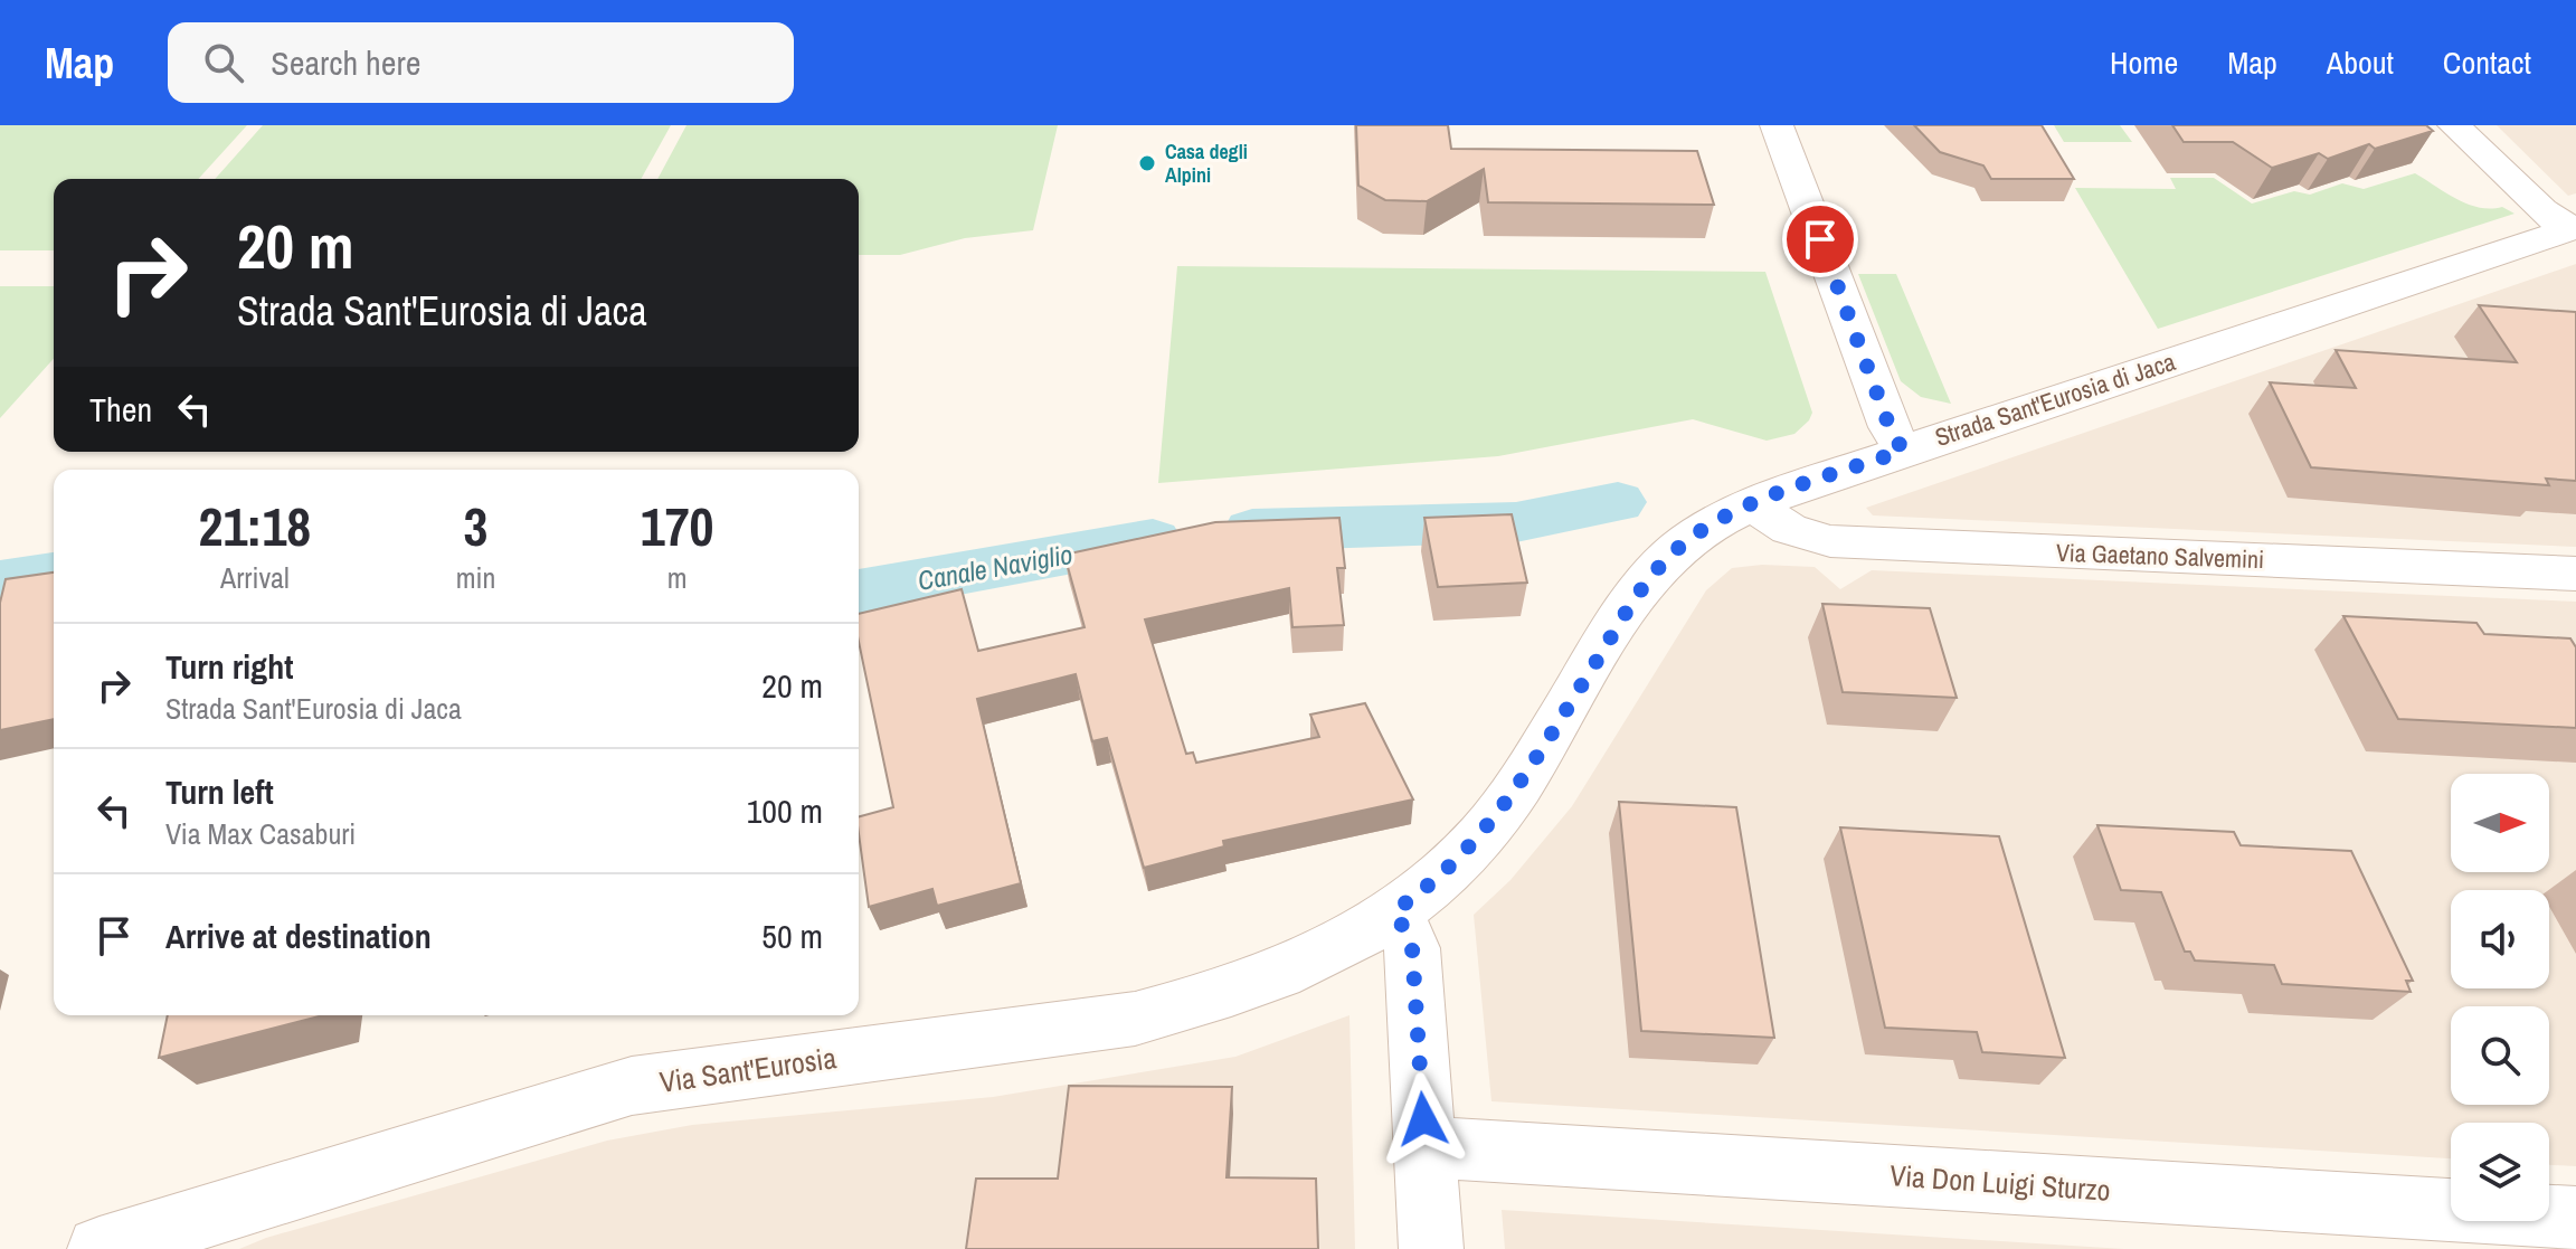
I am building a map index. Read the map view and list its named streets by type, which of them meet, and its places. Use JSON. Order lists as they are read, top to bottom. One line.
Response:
{"streets":{"street":["Strada Sant'Eurosia di Jaca","Via Gaetano Salvemini","Via Sant'Eurosia","Via Don Luigi Sturzo"]},"crossings":[["Strada Sant'Eurosia di Jaca","Via Gaetano Salvemini"],["Strada Sant'Eurosia di Jaca","Via Sant'Eurosia"]],"water":["Canale Naviglio"],"places":["Casa degli Alpini"],"north":"right","page":{"header":"Map","search":"Search here","nav":["Home","Map","About","Contact"],"turn":["20 m","Strada Sant'Eurosia di Jaca"],"then":"Then","eta":["21:18","Arrival","3","min","170","m"],"list":[{"name":"Turn right","note":"Strada Sant'Eurosia di Jaca","value":"20 m"},{"name":"Turn left","note":"Via Max Casaburi","value":"100 m"},{"name":"Arrive at destination","value":"50 m"}]}}
